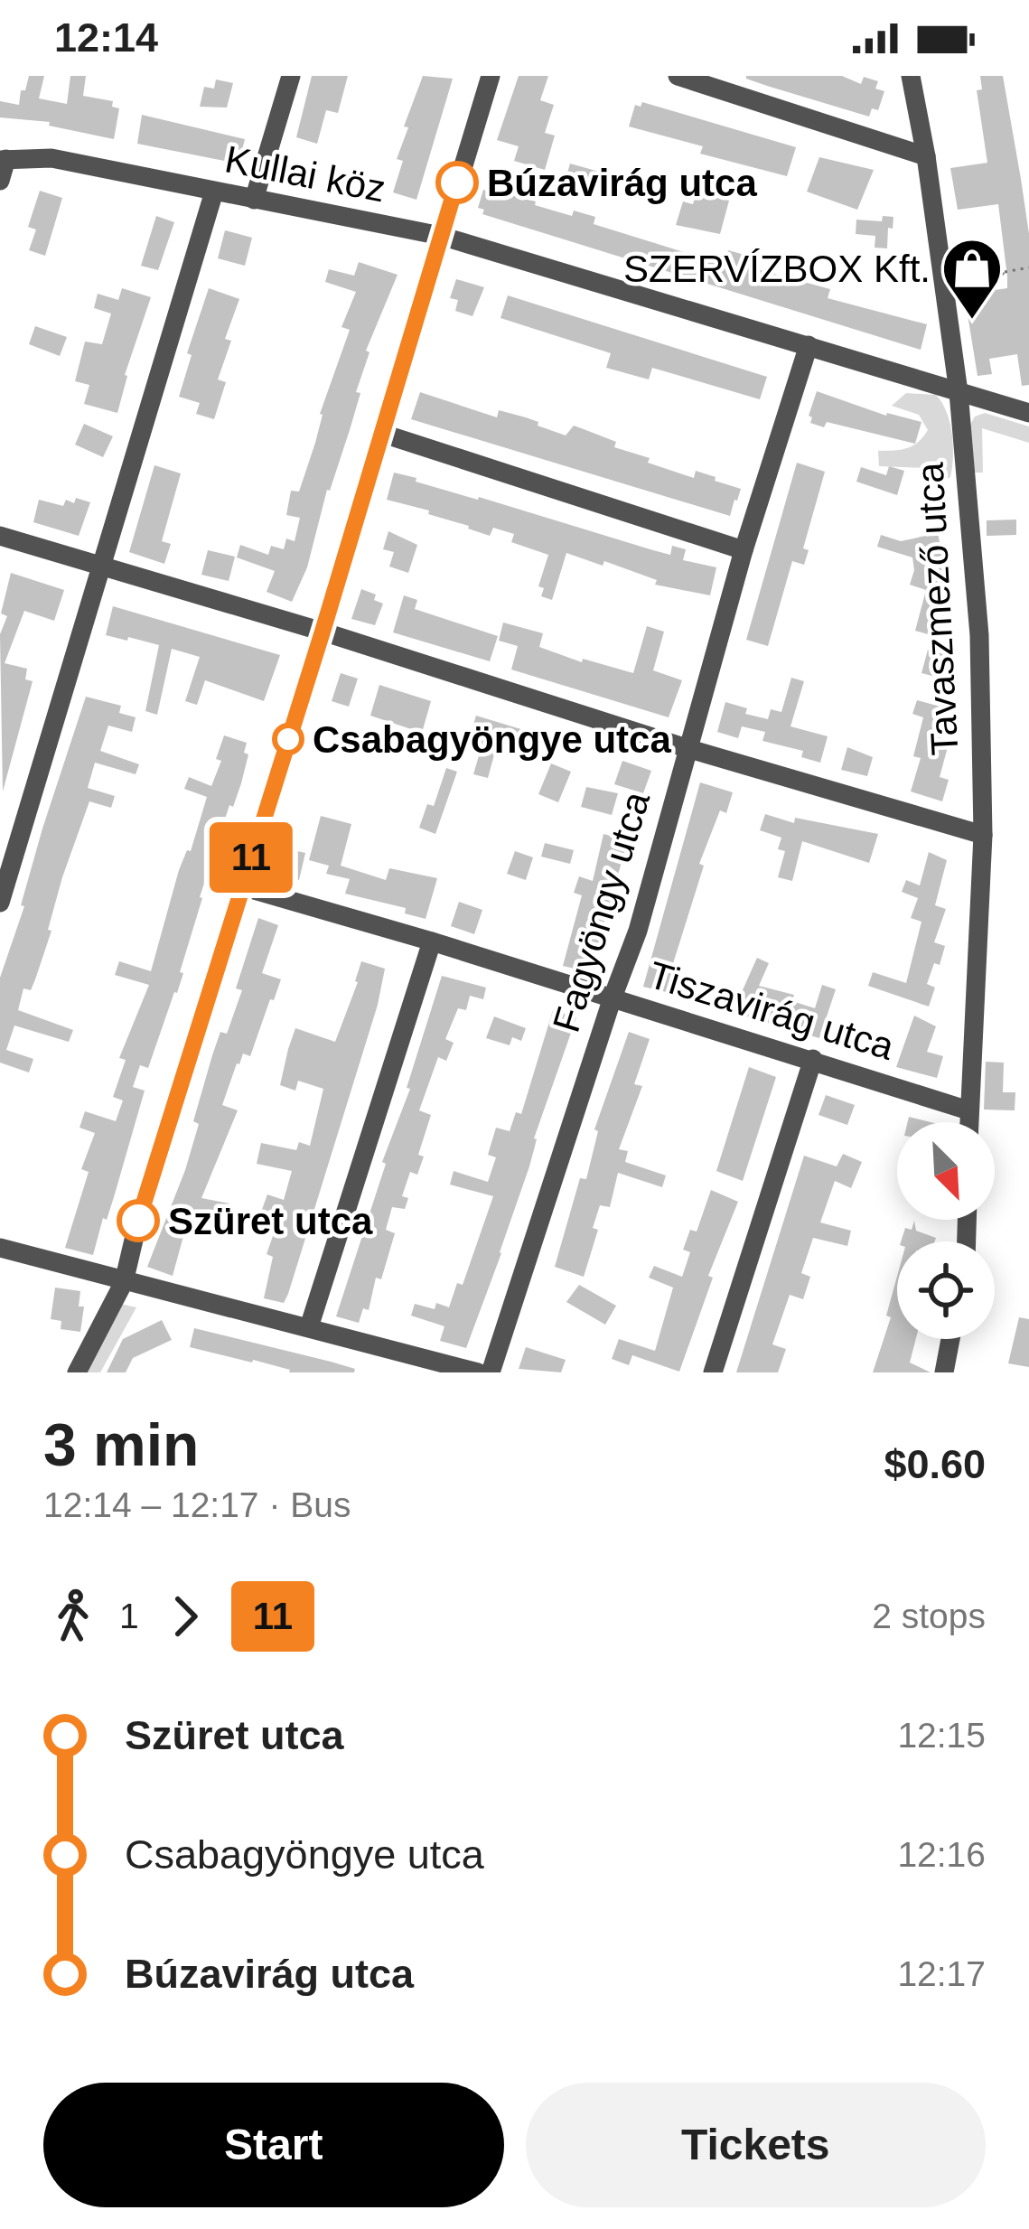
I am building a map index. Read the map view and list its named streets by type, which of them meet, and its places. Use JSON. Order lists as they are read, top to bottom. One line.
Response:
{"streets":{"street":["Kullai köz","Tavaszmező utca","Fagyöngy utca","Tiszavirág utca"]},"crossings":[["Kullai köz","Tavaszmező utca"],["Kullai köz","Fagyöngy utca"],["Tavaszmező utca","Tiszavirág utca"],["Fagyöngy utca","Tiszavirág utca"]],"places":{"other":["Búzavirág utca","Csabagyöngye utca","Szüret utca"],"shop":["SZERVÍZBOX Kft."]},"lines":["bus line 11"],"north":"bottom right","page":{"status":"12:14","on_map":"11","heading":["3 min","12:14 – 12:17 · Bus","$0.60"],"legs":["1","11","2 stops"],"list":[{"name":"Szüret utca","value":"12:15"},{"name":"Csabagyöngye utca","value":"12:16"},{"name":"Búzavirág utca","value":"12:17"}],"buttons":["Start","Tickets"]}}
